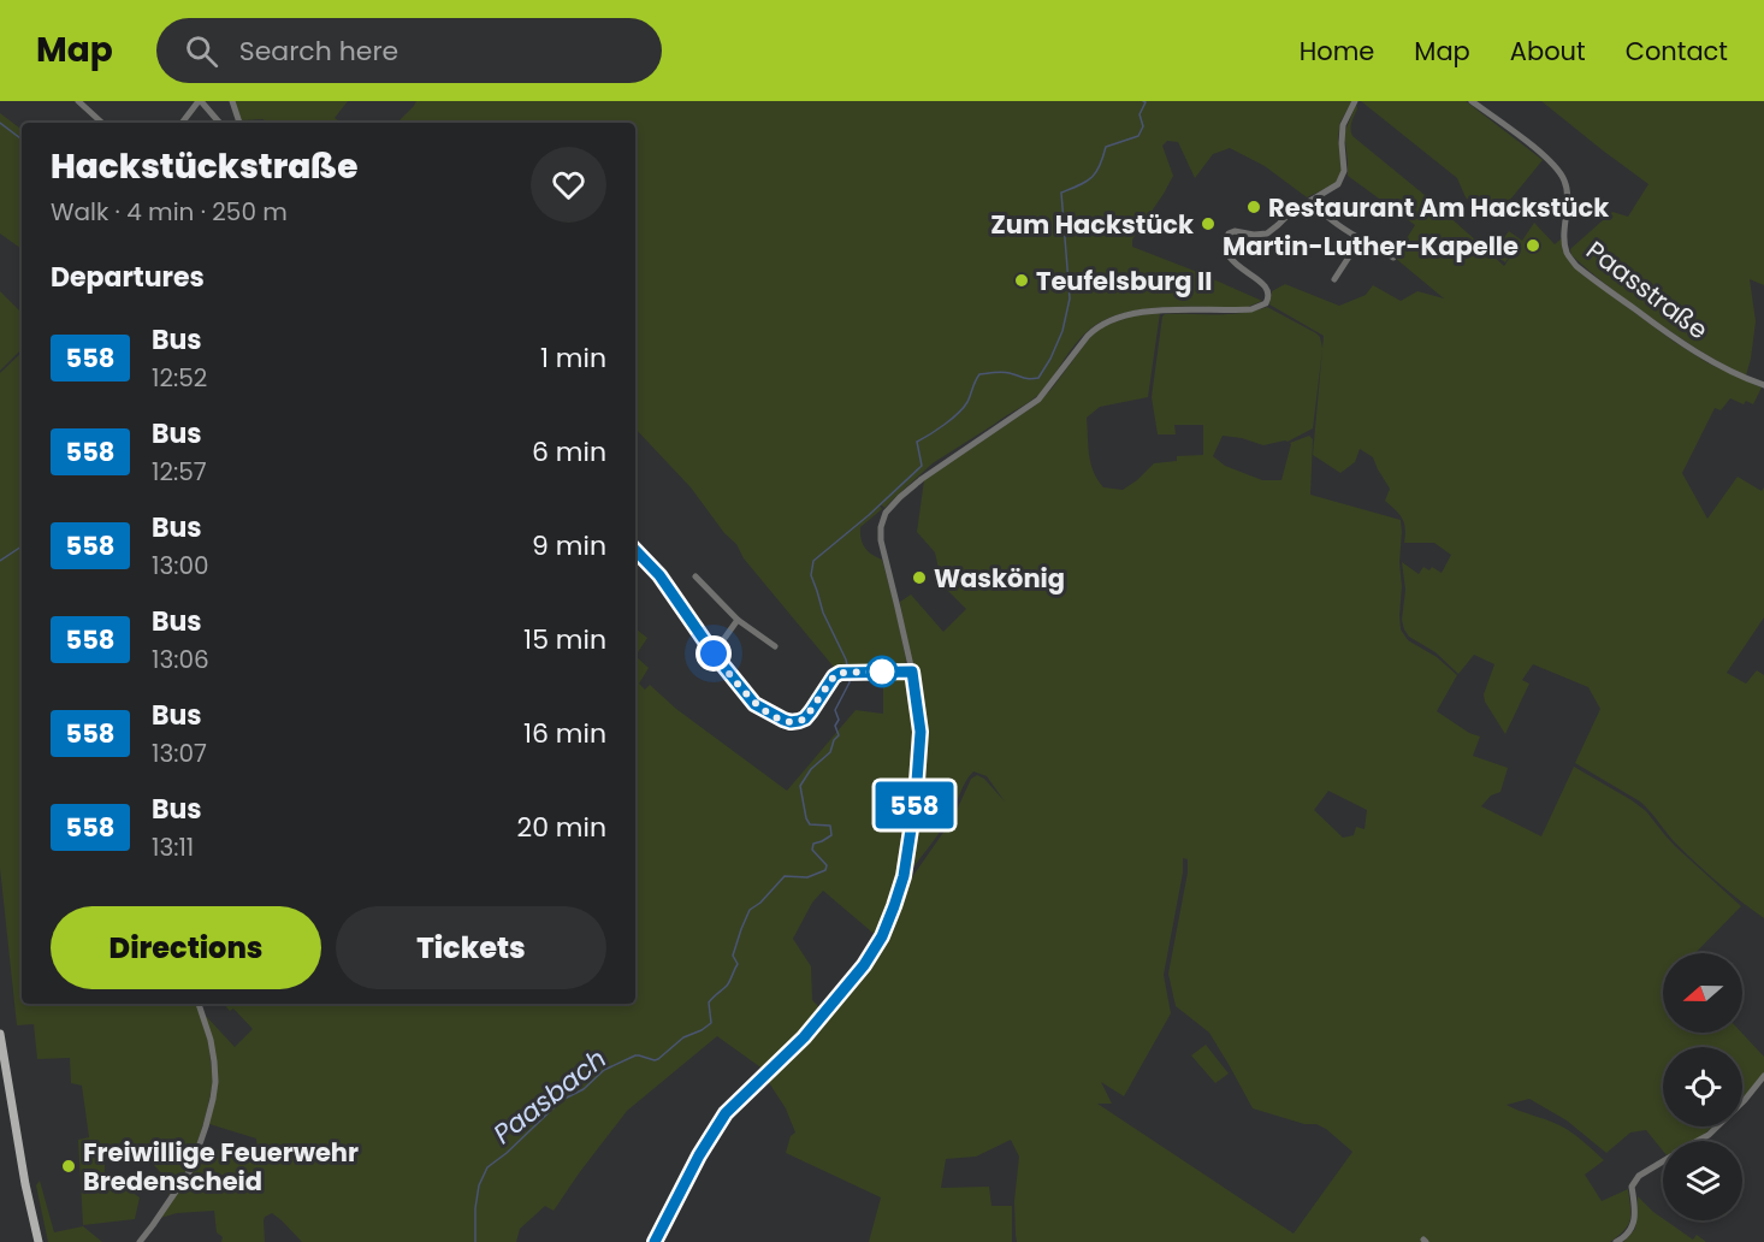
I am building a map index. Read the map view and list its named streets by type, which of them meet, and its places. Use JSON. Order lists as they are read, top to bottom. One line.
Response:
{"streets":{"street":["Paasstraße"]},"water":["Paasbach"],"places":["Restaurant Am Hackstück","Zum Hackstück","Martin-Luther-Kapelle","Teufelsburg II","Waskönig","Freiwillige Feuerwehr Bredenscheid"],"lines":["bus line 558"],"north":"left","page":{"header":"Map","search":"Search here","nav":["Home","Map","About","Contact"],"on_map":"558","heading":[["Hackstückstraße","Walk · 4 min · 250 m"],"Departures"],"list":[{"mark":"558","name":"Bus","note":"12:52","value":"1 min"},{"mark":"558","name":"Bus","note":"12:57","value":"6 min"},{"mark":"558","name":"Bus","note":"13:00","value":"9 min"},{"mark":"558","name":"Bus","note":"13:06","value":"15 min"},{"mark":"558","name":"Bus","note":"13:07","value":"16 min"},{"mark":"558","name":"Bus","note":"13:11","value":"20 min"}],"buttons":["Directions","Tickets"]}}
